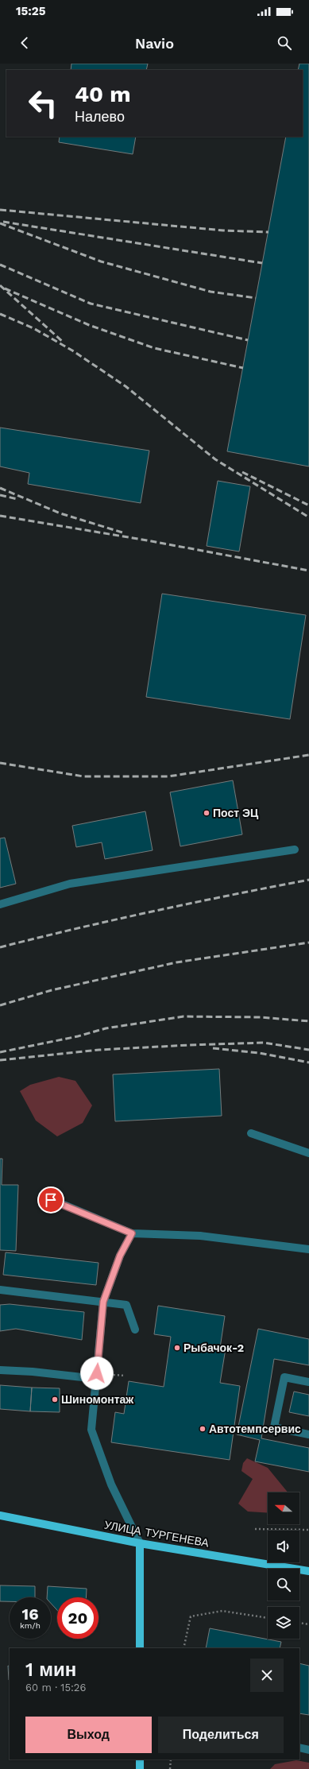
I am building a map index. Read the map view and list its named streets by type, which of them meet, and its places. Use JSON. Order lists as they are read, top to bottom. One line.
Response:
{"streets":{"main road":["УЛИЦА ТУРГЕНЕВА"]},"places":["Пост ЭЦ","Рыбачок-2","Шиномонтаж","Автотемпсервис"],"north":"left","page":{"status":"15:25","header":"Navio","turn":["40 m","Налево"],"speed":"16 km/h","limit":"20","heading":["1 мин","60 m · 15:26"],"buttons":["Выход","Поделиться"]}}
